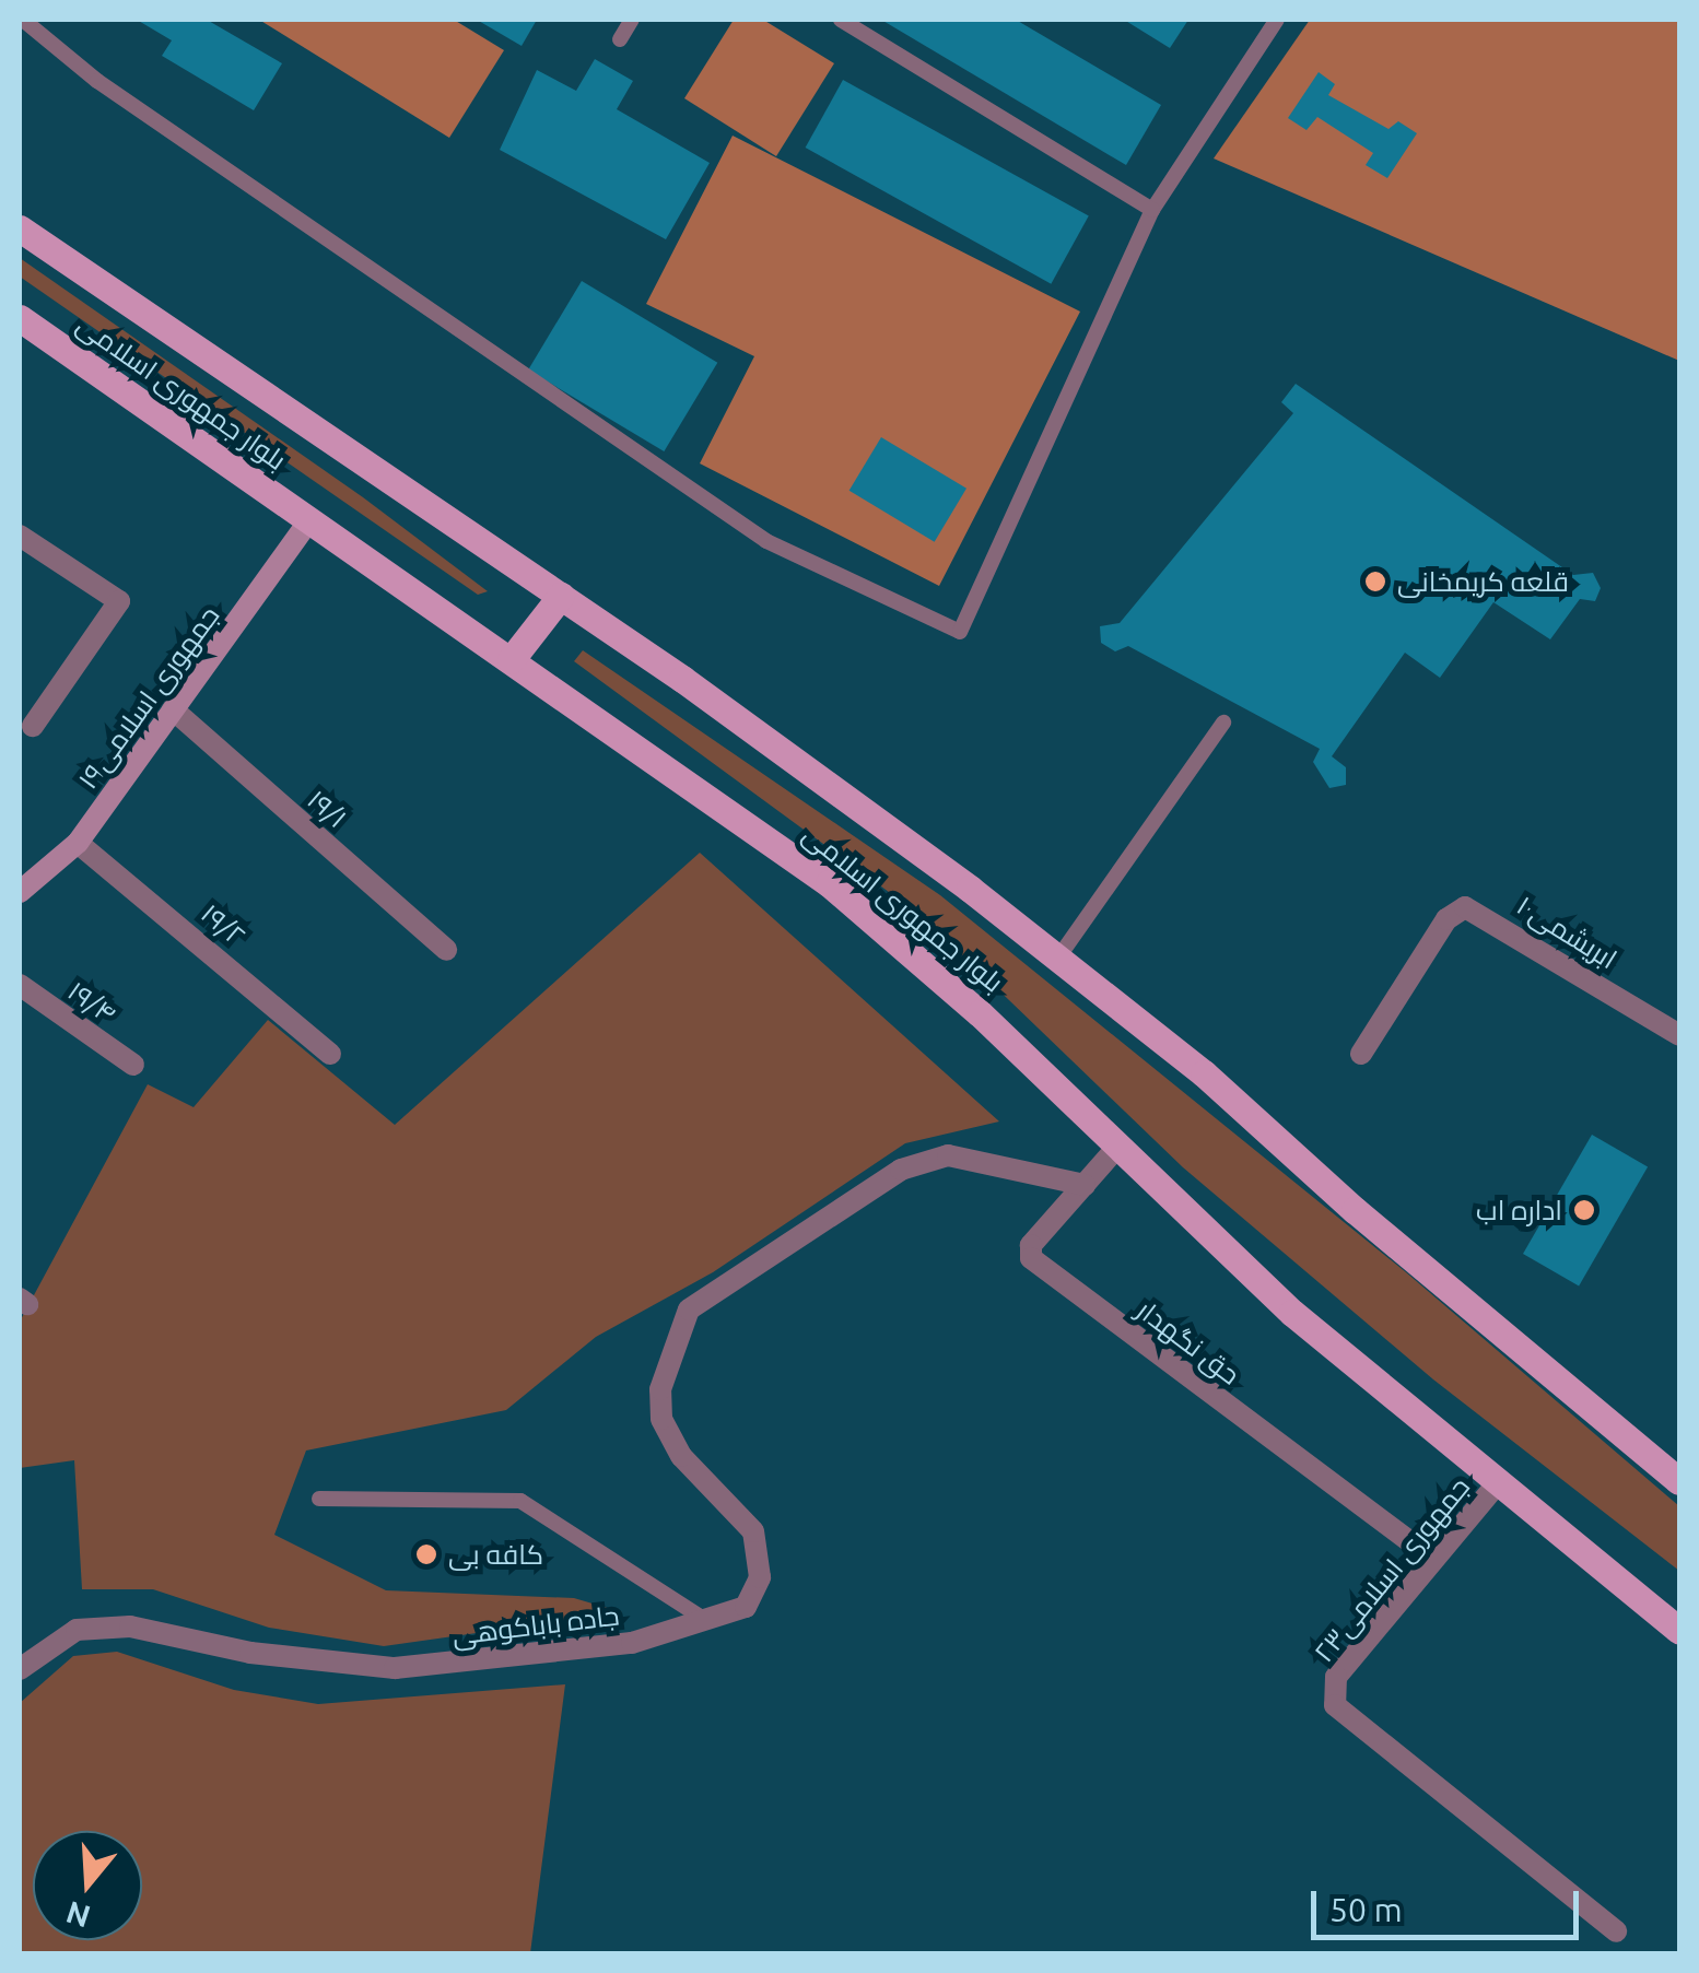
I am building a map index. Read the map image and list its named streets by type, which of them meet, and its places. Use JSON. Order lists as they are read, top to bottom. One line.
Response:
{"streets":{"main road":["بلوار جمهوری اسلامی"],"street":["جمهوری اسلامی۱۹","۱۹/۱","۱۹/۲","ابریشمی۱۰","۱۹/۴","حق نگهدار","جمهوری اسلامی۲۳","جاده باباکوهی"]},"crossings":[["بلوار جمهوری اسلامی","جمهوری اسلامی۱۹"],["بلوار جمهوری اسلامی","حق نگهدار"],["بلوار جمهوری اسلامی","جمهوری اسلامی۲۳"],["جمهوری اسلامی۱۹","۱۹/۱"],["جمهوری اسلامی۱۹","۱۹/۲"],["حق نگهدار","جمهوری اسلامی۲۳"],["حق نگهدار","جاده باباکوهی"]],"places":["قلعه کریمخانی","اداره اب","کافه بی"],"scale_bar":"50 m","north":"bottom"}
